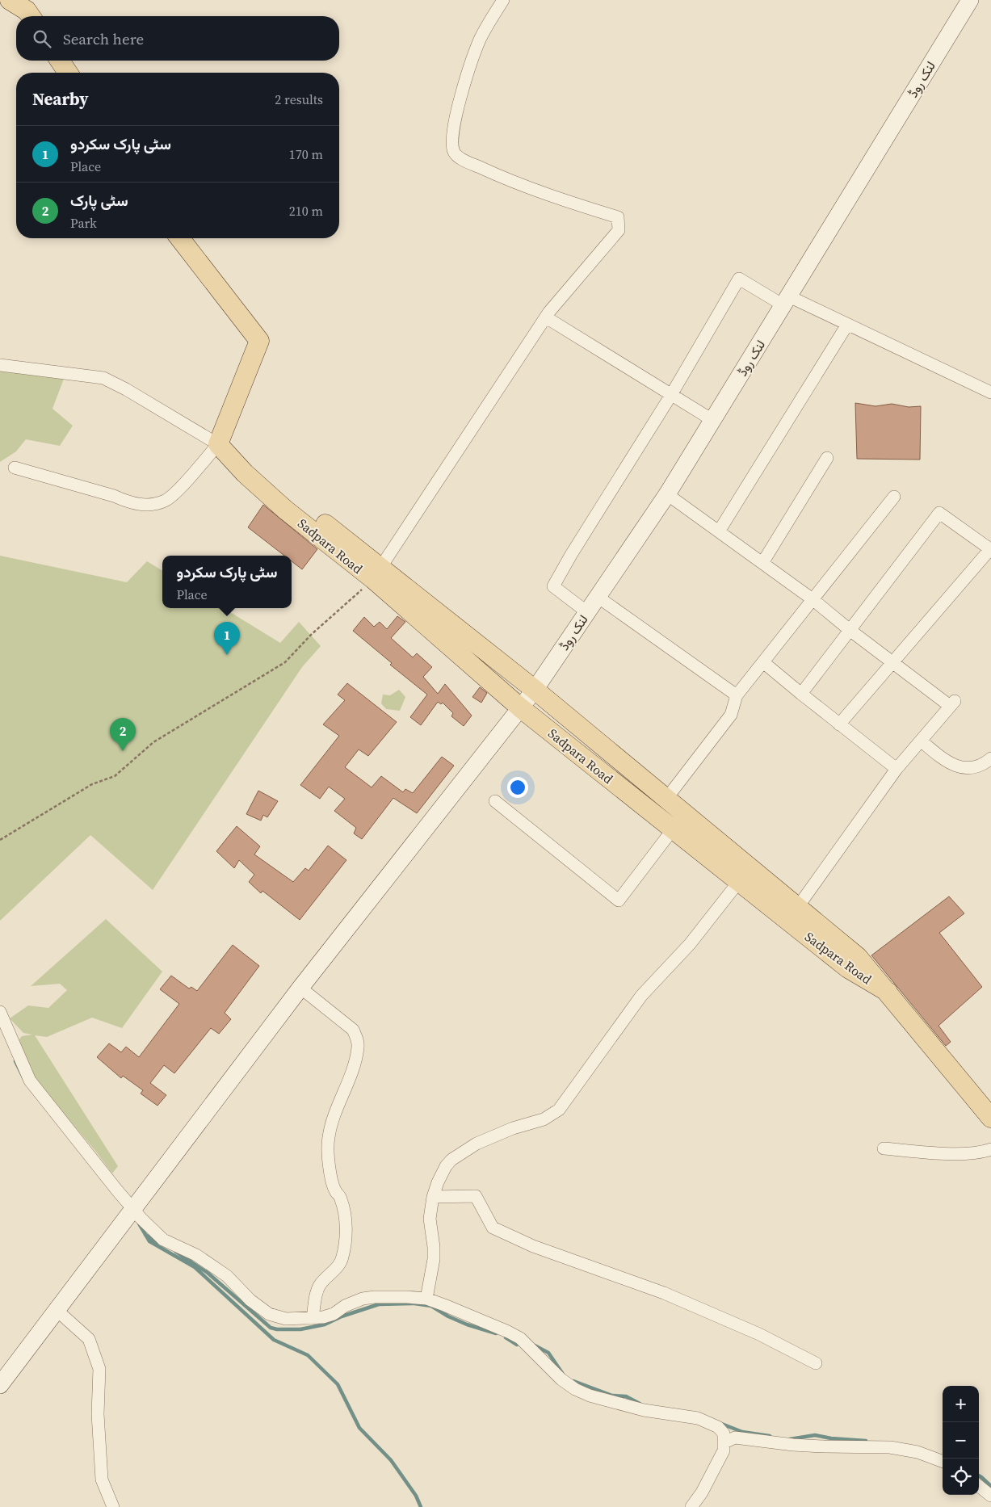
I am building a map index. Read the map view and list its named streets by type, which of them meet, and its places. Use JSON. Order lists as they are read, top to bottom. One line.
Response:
{"streets":{"main road":["لنک روڈ","Sadpara Road"]},"crossings":[["لنک روڈ","Sadpara Road"]],"page":{"search":"Search here","heading":["Nearby","2 results"],"list":[{"mark":"1","name":"سٹی پارک سکردو","note":"Place","value":"170 m"},{"mark":"2","name":"سٹی پارک","note":"Park","value":"210 m"}],"popup":["سٹی پارک سکردو","Place"],"pins":["1","2"],"map_buttons":["+","−"]}}
